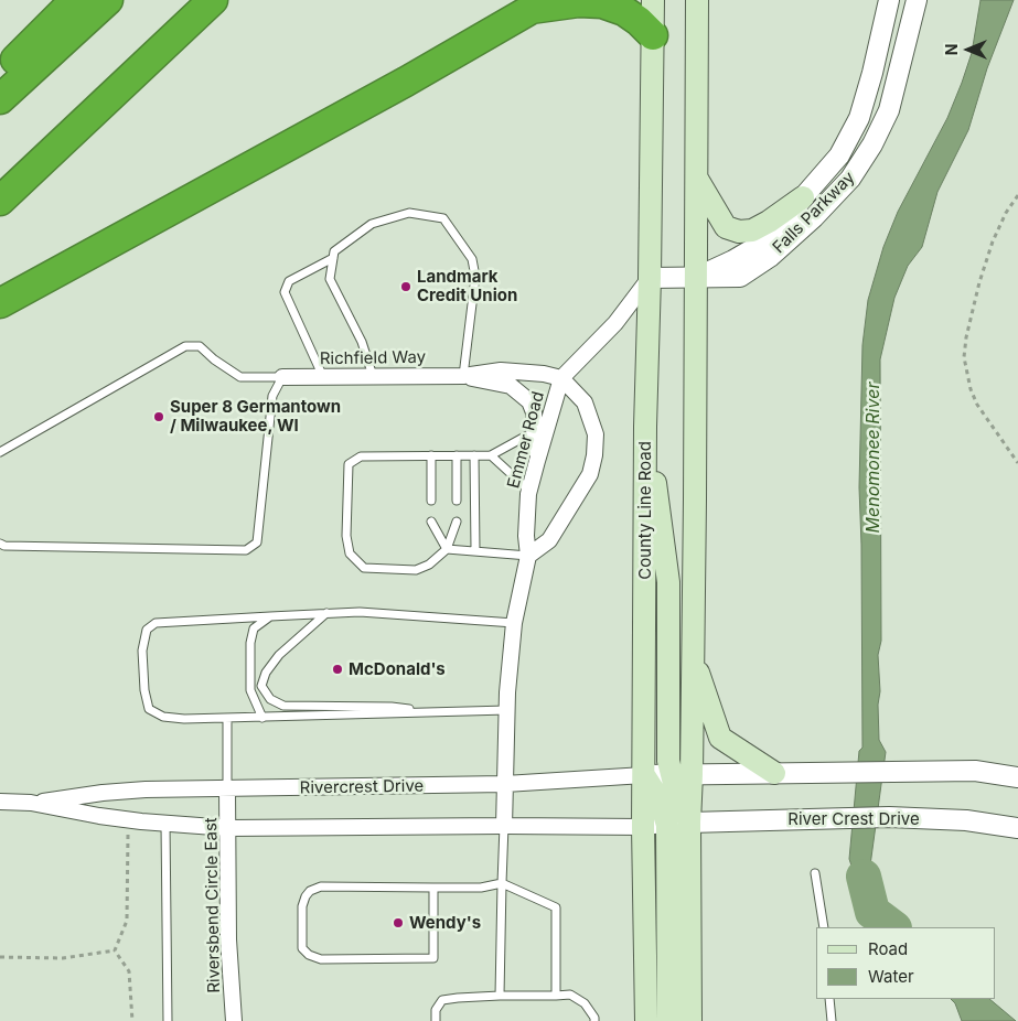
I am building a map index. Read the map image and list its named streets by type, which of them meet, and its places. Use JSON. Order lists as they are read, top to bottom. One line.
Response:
{"streets":{"main road":["County Line Road"],"street":["Falls Parkway","Richfield Way","Emmer Road","Rivercrest Drive","River Crest Drive","Riversbend Circle East"]},"crossings":[["Falls Parkway","County Line Road"],["Richfield Way","Emmer Road"],["Emmer Road","Rivercrest Drive"],["County Line Road","Rivercrest Drive"],["Rivercrest Drive","River Crest Drive"],["Rivercrest Drive","Riversbend Circle East"]],"water":["Menomonee River"],"places":["Landmark Credit Union","Super 8 Germantown / Milwaukee, WI","McDonald's","Wendy's"],"legend":["Road","Water"],"north":"left"}
